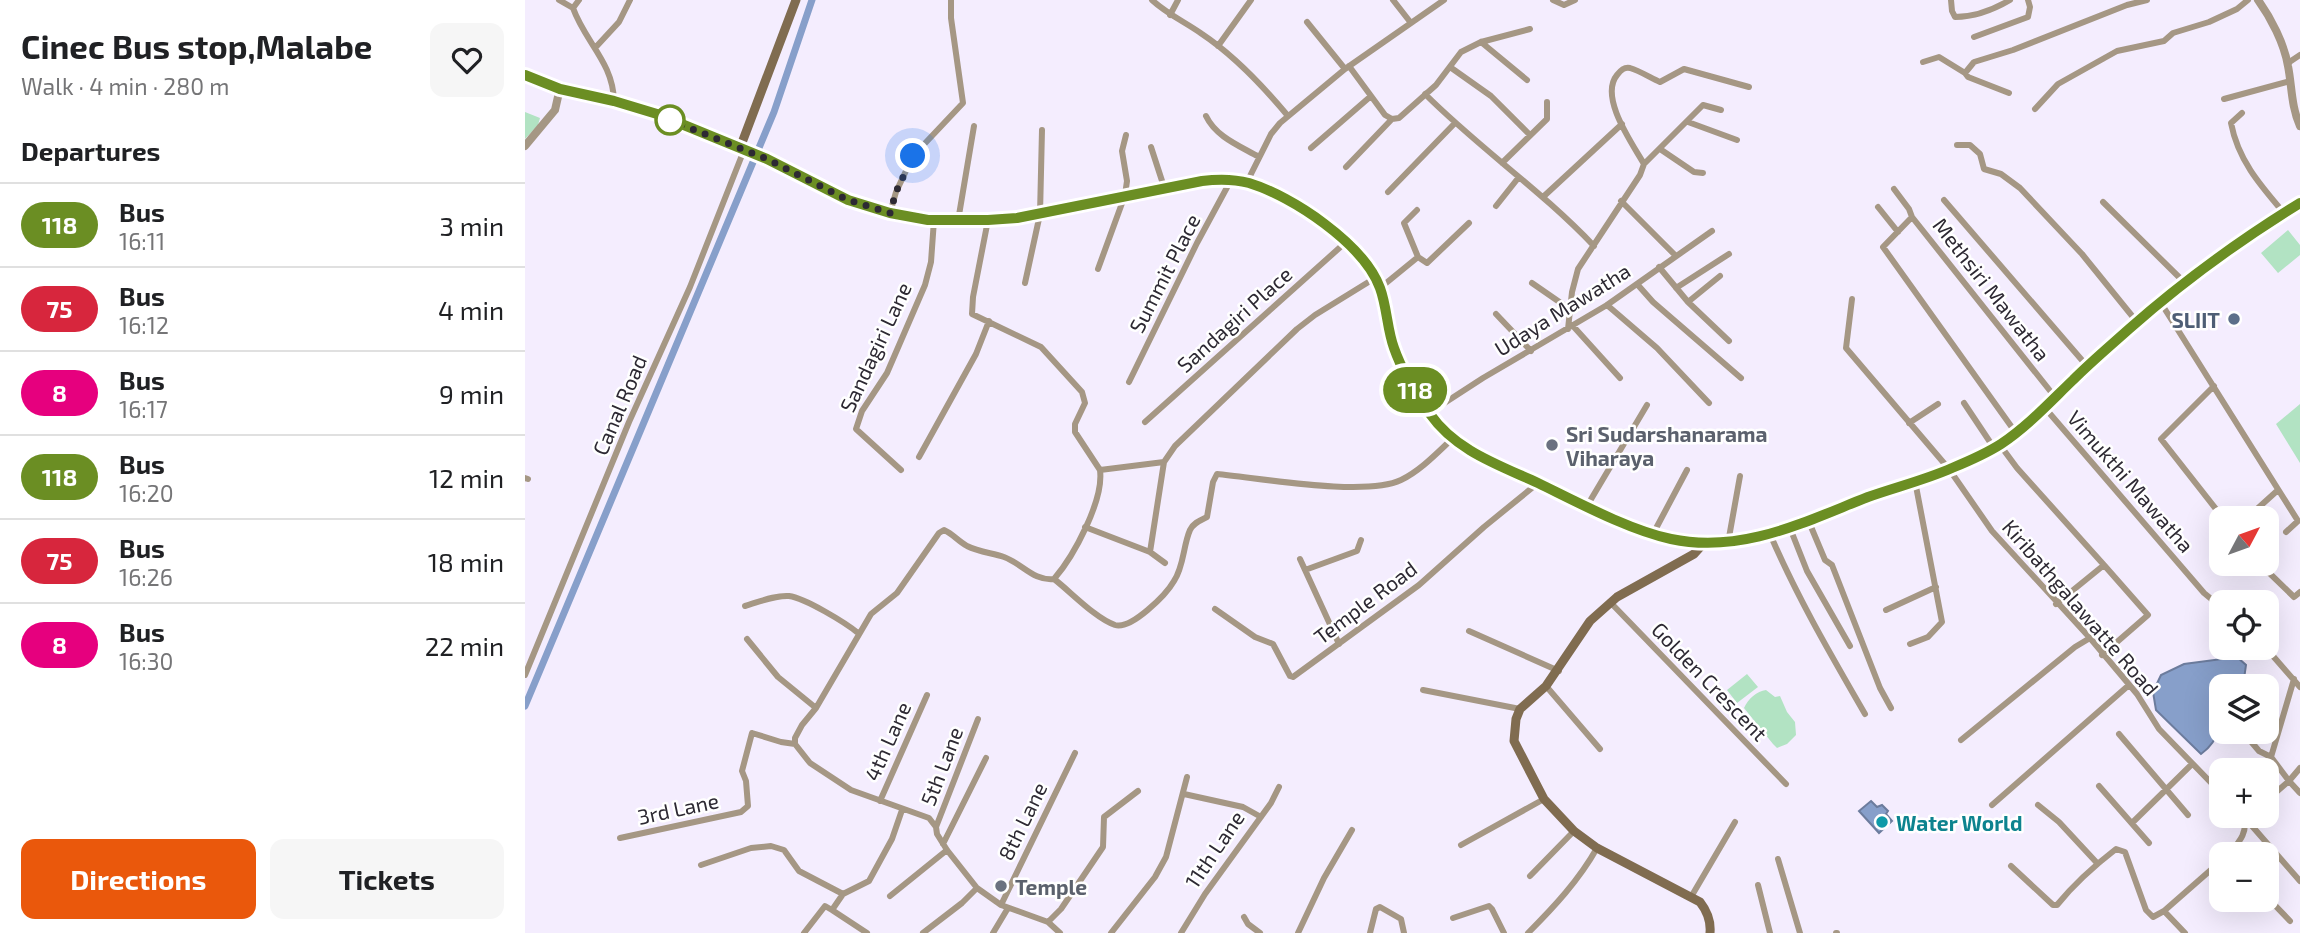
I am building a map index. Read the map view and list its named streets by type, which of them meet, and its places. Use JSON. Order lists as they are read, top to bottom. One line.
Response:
{"streets":{"street":["Summit Place","Methsiri Mawatha","Udaya Mawatha","Sandagiri Place","Sandagiri Lane","Canal Road","Vimukthi Mawatha","Temple Road","Kiribathgalawatte Road","Golden Crescent","4th Lane","5th Lane","3rd Lane","8th Lane","11th Lane"]},"places":["SLIIT","Sri Sudarshanarama Viharaya","Water World","Temple"],"lines":["bus line 118"],"north":"top right","page":{"heading":[["Cinec Bus stop,Malabe","Walk · 4 min · 280 m"],"Departures"],"on_map":"118","list":[{"mark":"118","name":"Bus","note":"16:11","value":"3 min"},{"mark":"75","name":"Bus","note":"16:12","value":"4 min"},{"mark":"8","name":"Bus","note":"16:17","value":"9 min"},{"mark":"118","name":"Bus","note":"16:20","value":"12 min"},{"mark":"75","name":"Bus","note":"16:26","value":"18 min"},{"mark":"8","name":"Bus","note":"16:30","value":"22 min"}],"map_buttons":["+","−"],"buttons":["Directions","Tickets"]}}
